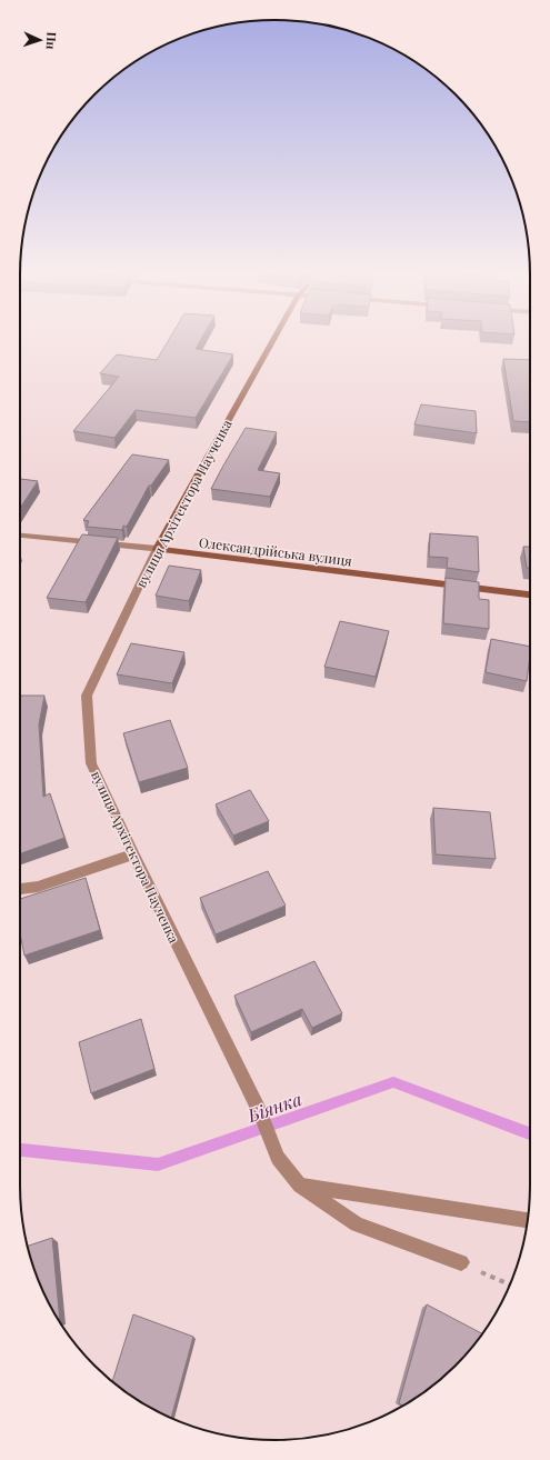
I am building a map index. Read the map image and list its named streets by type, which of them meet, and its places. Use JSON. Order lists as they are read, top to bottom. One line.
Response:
{"streets":{"street":["вулиця Архітектора Паученка","Олександрійська вулиця"]},"crossings":[["вулиця Архітектора Паученка","Олександрійська вулиця"]],"water":["Біянка"],"north":"right"}
